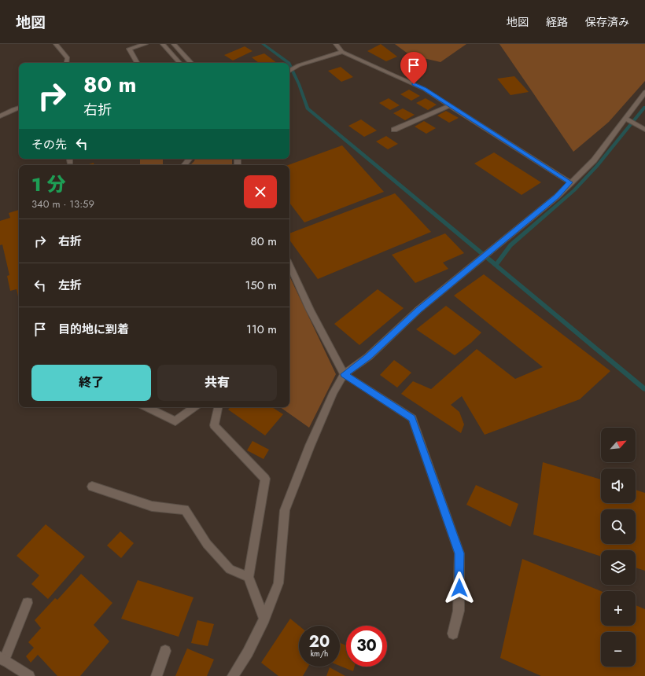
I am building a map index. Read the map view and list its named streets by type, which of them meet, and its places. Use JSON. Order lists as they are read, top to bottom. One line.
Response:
{"north":"top right","page":{"header":"地図","nav":["地図","経路","保存済み"],"turn":["80 m","右折"],"then":"その先","heading":["1 分","340 m · 13:59"],"list":[{"name":"右折","value":"80 m"},{"name":"左折","value":"150 m"},{"name":"目的地に到着","value":"110 m"}],"buttons":["終了","共有"],"map_buttons":["+","−"],"speed":"20 km/h","limit":"30"}}
